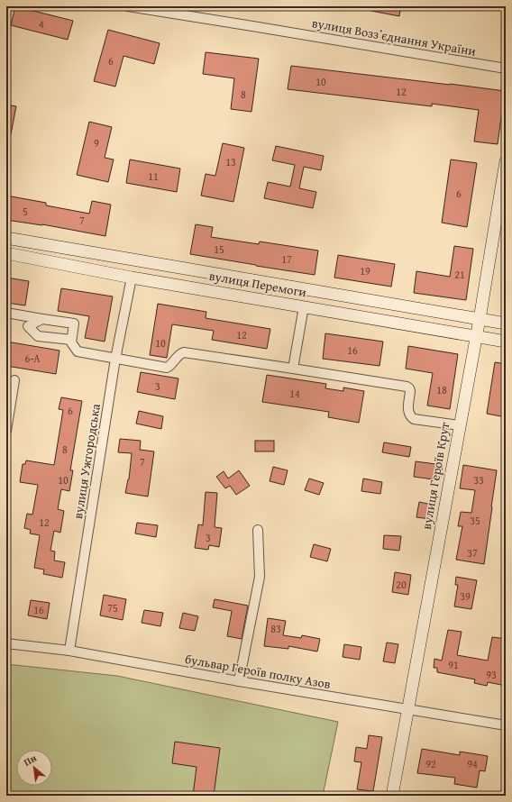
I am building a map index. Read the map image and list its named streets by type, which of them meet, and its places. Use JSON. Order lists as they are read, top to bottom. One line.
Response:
{"streets":{"main road":["вулиця Перемоги","вулиця Героїв Крут"],"street":["вулиця Воззʼєднання України","вулиця Ужгородська","бульвар Героїв полку Азов"]},"crossings":[["вулиця Перемоги","вулиця Ужгородська"],["вулиця Перемоги","вулиця Героїв Крут"],["вулиця Ужгородська","бульвар Героїв полку Азов"],["вулиця Героїв Крут","бульвар Героїв полку Азов"]],"house_numbers":["4","6","10","12","8","9","13","11","6","5","7","15","17","19","21","12","10","16","6-А","3","18","14","6","8","7","10","33","35","12","3","37","20","39","75","16","83","91","93","92","94"],"north":"top left"}
